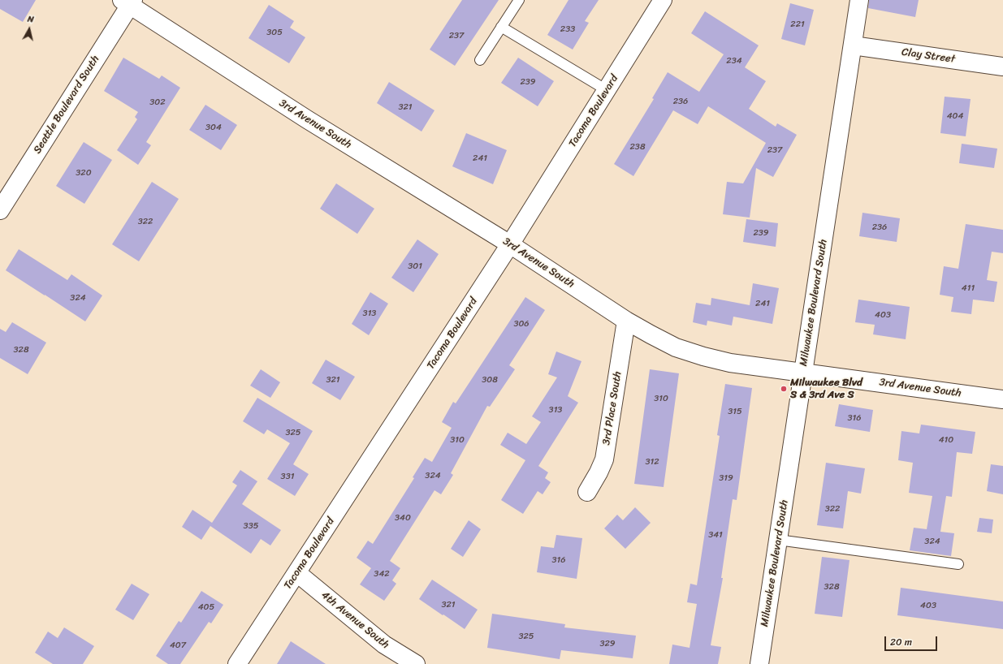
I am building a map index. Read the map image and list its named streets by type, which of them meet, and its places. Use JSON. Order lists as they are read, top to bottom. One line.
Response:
{"streets":{"street":["Clay Street","Seattle Boulevard South","Tacoma Boulevard","3rd Avenue South","Milwaukee Boulevard South","3rd Place South","4th Avenue South"]},"crossings":[["Clay Street","Milwaukee Boulevard South"],["Seattle Boulevard South","3rd Avenue South"],["Tacoma Boulevard","3rd Avenue South"],["Tacoma Boulevard","4th Avenue South"],["3rd Avenue South","Milwaukee Boulevard South"],["3rd Avenue South","3rd Place South"]],"places":["Milwaukee Blvd S & 3rd Ave S"],"house_numbers":["221","233","305","237","234","239","236","302","321","404","304","238","237","241","320","322","236","239","301","411","324","241","313","403","306","328","321","308","310","313","315","316","325","310","410","312","324","331","319","322","340","335","341","324","316","342","328","321","403","405","325","329","407"],"scale_bar":"20 m","north":"top"}
